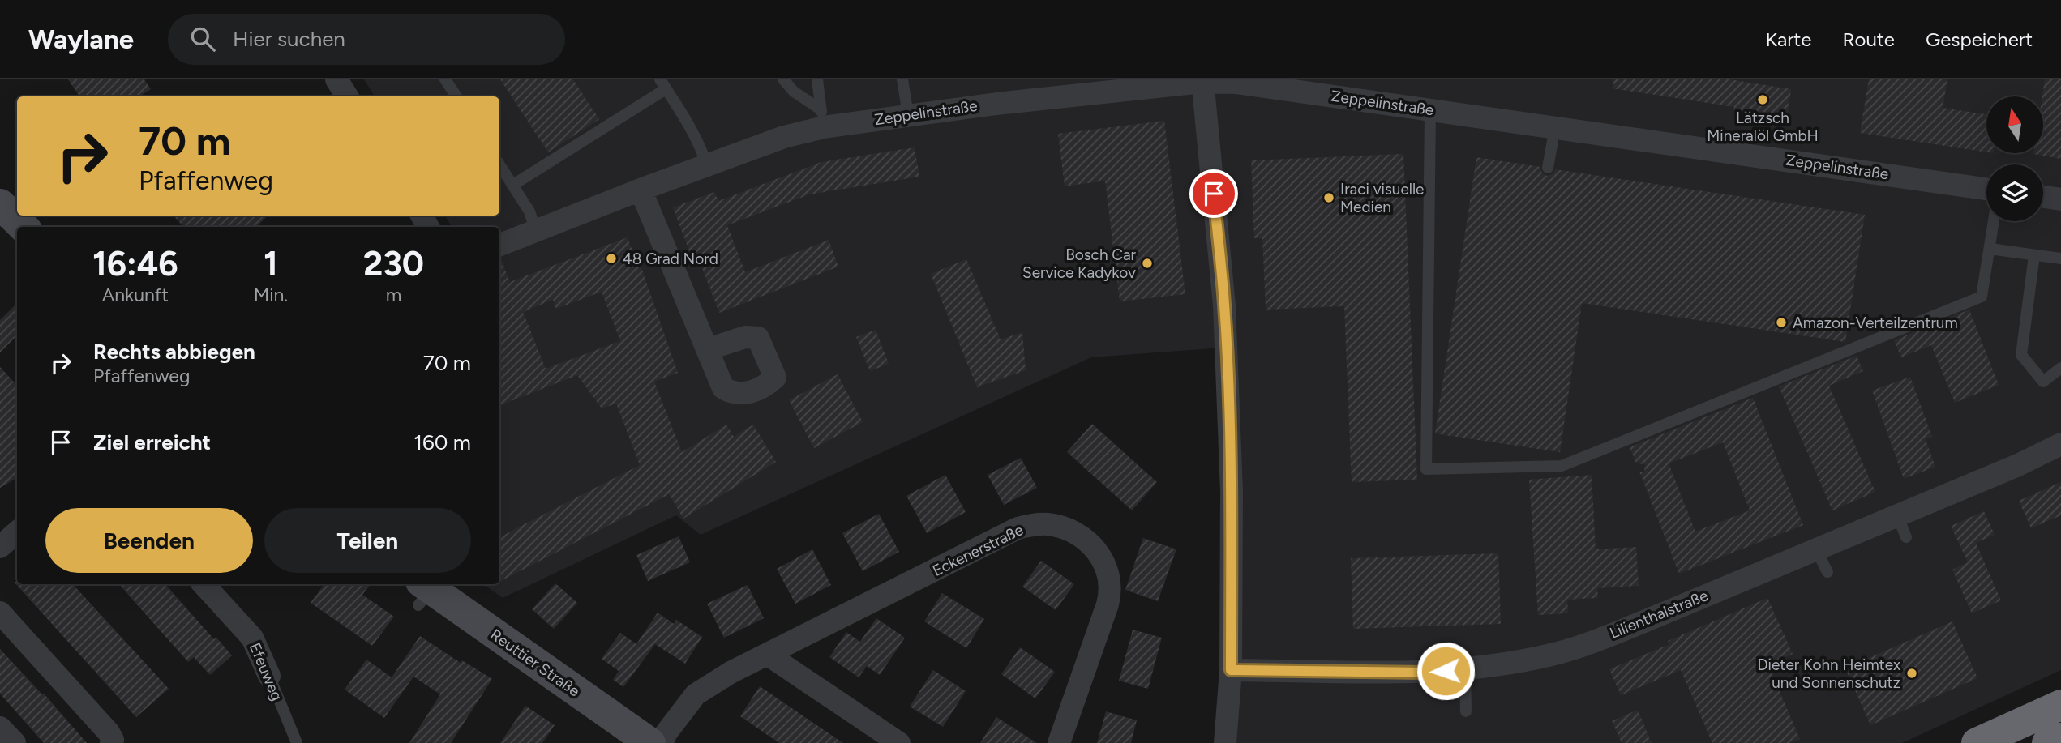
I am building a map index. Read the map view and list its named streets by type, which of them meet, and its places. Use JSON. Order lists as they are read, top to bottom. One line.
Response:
{"streets":{"main road":["Reuttier Straße"],"street":["Zeppelinstraße","Eckenerstraße","Lilienthalstraße","Efeuweg"]},"places":["Lätzsch Mineralöl GmbH","Iraci visuelle Medien","48 Grad Nord","Bosch Car Service Kadykov","Amazon-Verteilzentrum","Dieter Kohn Heimtex und Sonnenschutz"],"north":"top","page":{"header":"Waylane","search":"Hier suchen","nav":["Karte","Route","Gespeichert"],"turn":["70 m","Pfaffenweg"],"eta":["16:46","Ankunft","1","Min.","230","m"],"list":[{"name":"Rechts abbiegen","note":"Pfaffenweg","value":"70 m"},{"name":"Ziel erreicht","value":"160 m"}],"buttons":["Beenden","Teilen"]}}
